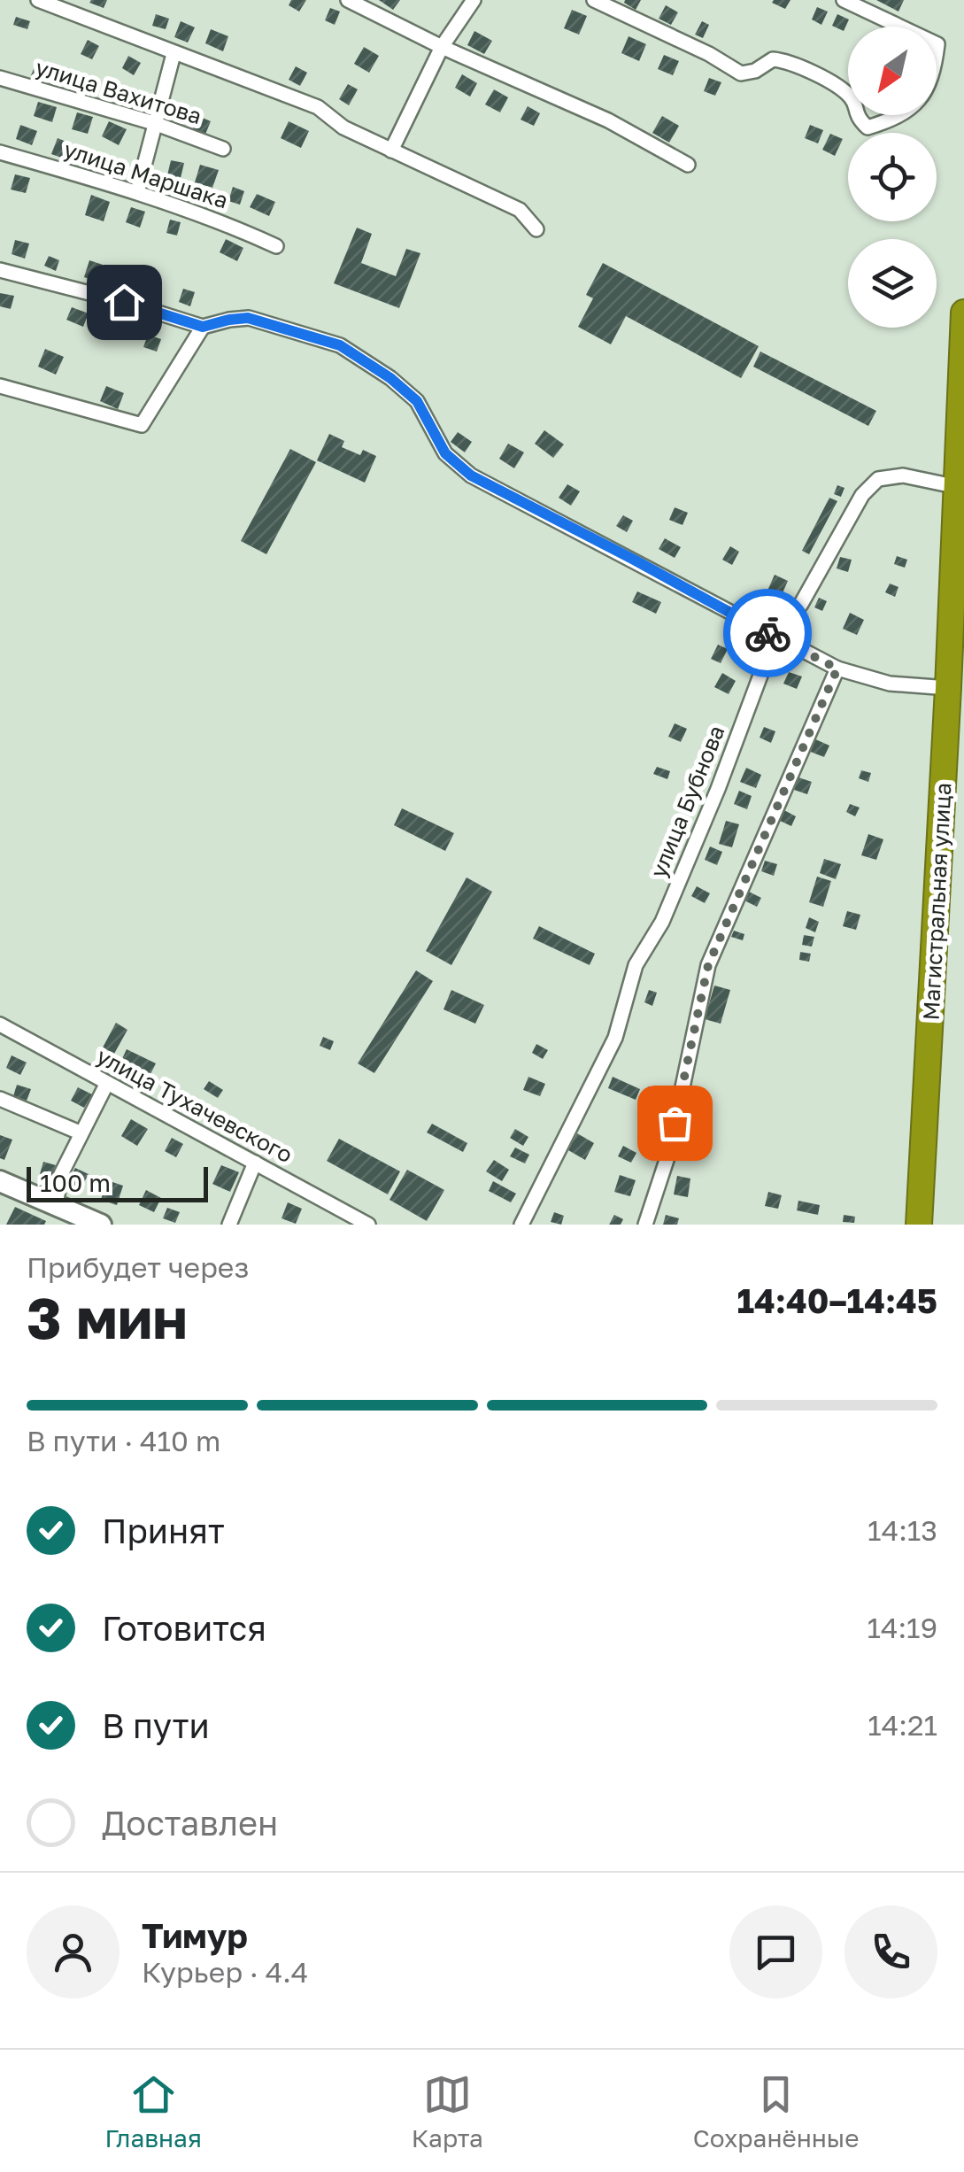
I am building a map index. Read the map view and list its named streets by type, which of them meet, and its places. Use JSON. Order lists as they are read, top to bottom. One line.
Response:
{"streets":{"highway":["Магистральная улица"],"street":["улица Вахитова","улица Маршака","улица Бубнова","улица Тухачевского"]},"crossings":[["улица Бубнова","Магистральная улица"]],"scale_bar":"100 m","north":"bottom left","page":{"scale":"100 m","heading":["3 мин","Прибудет через","14:40–14:45"],"panel":["Тимур","Курьер · 4.4"],"bar":"В пути · 410 m","list":[["Принят","14:13"],["Готовится","14:19"],["В пути","14:21"],"Доставлен"],"tabs":["Главная","Карта","Сохранённые"]}}
